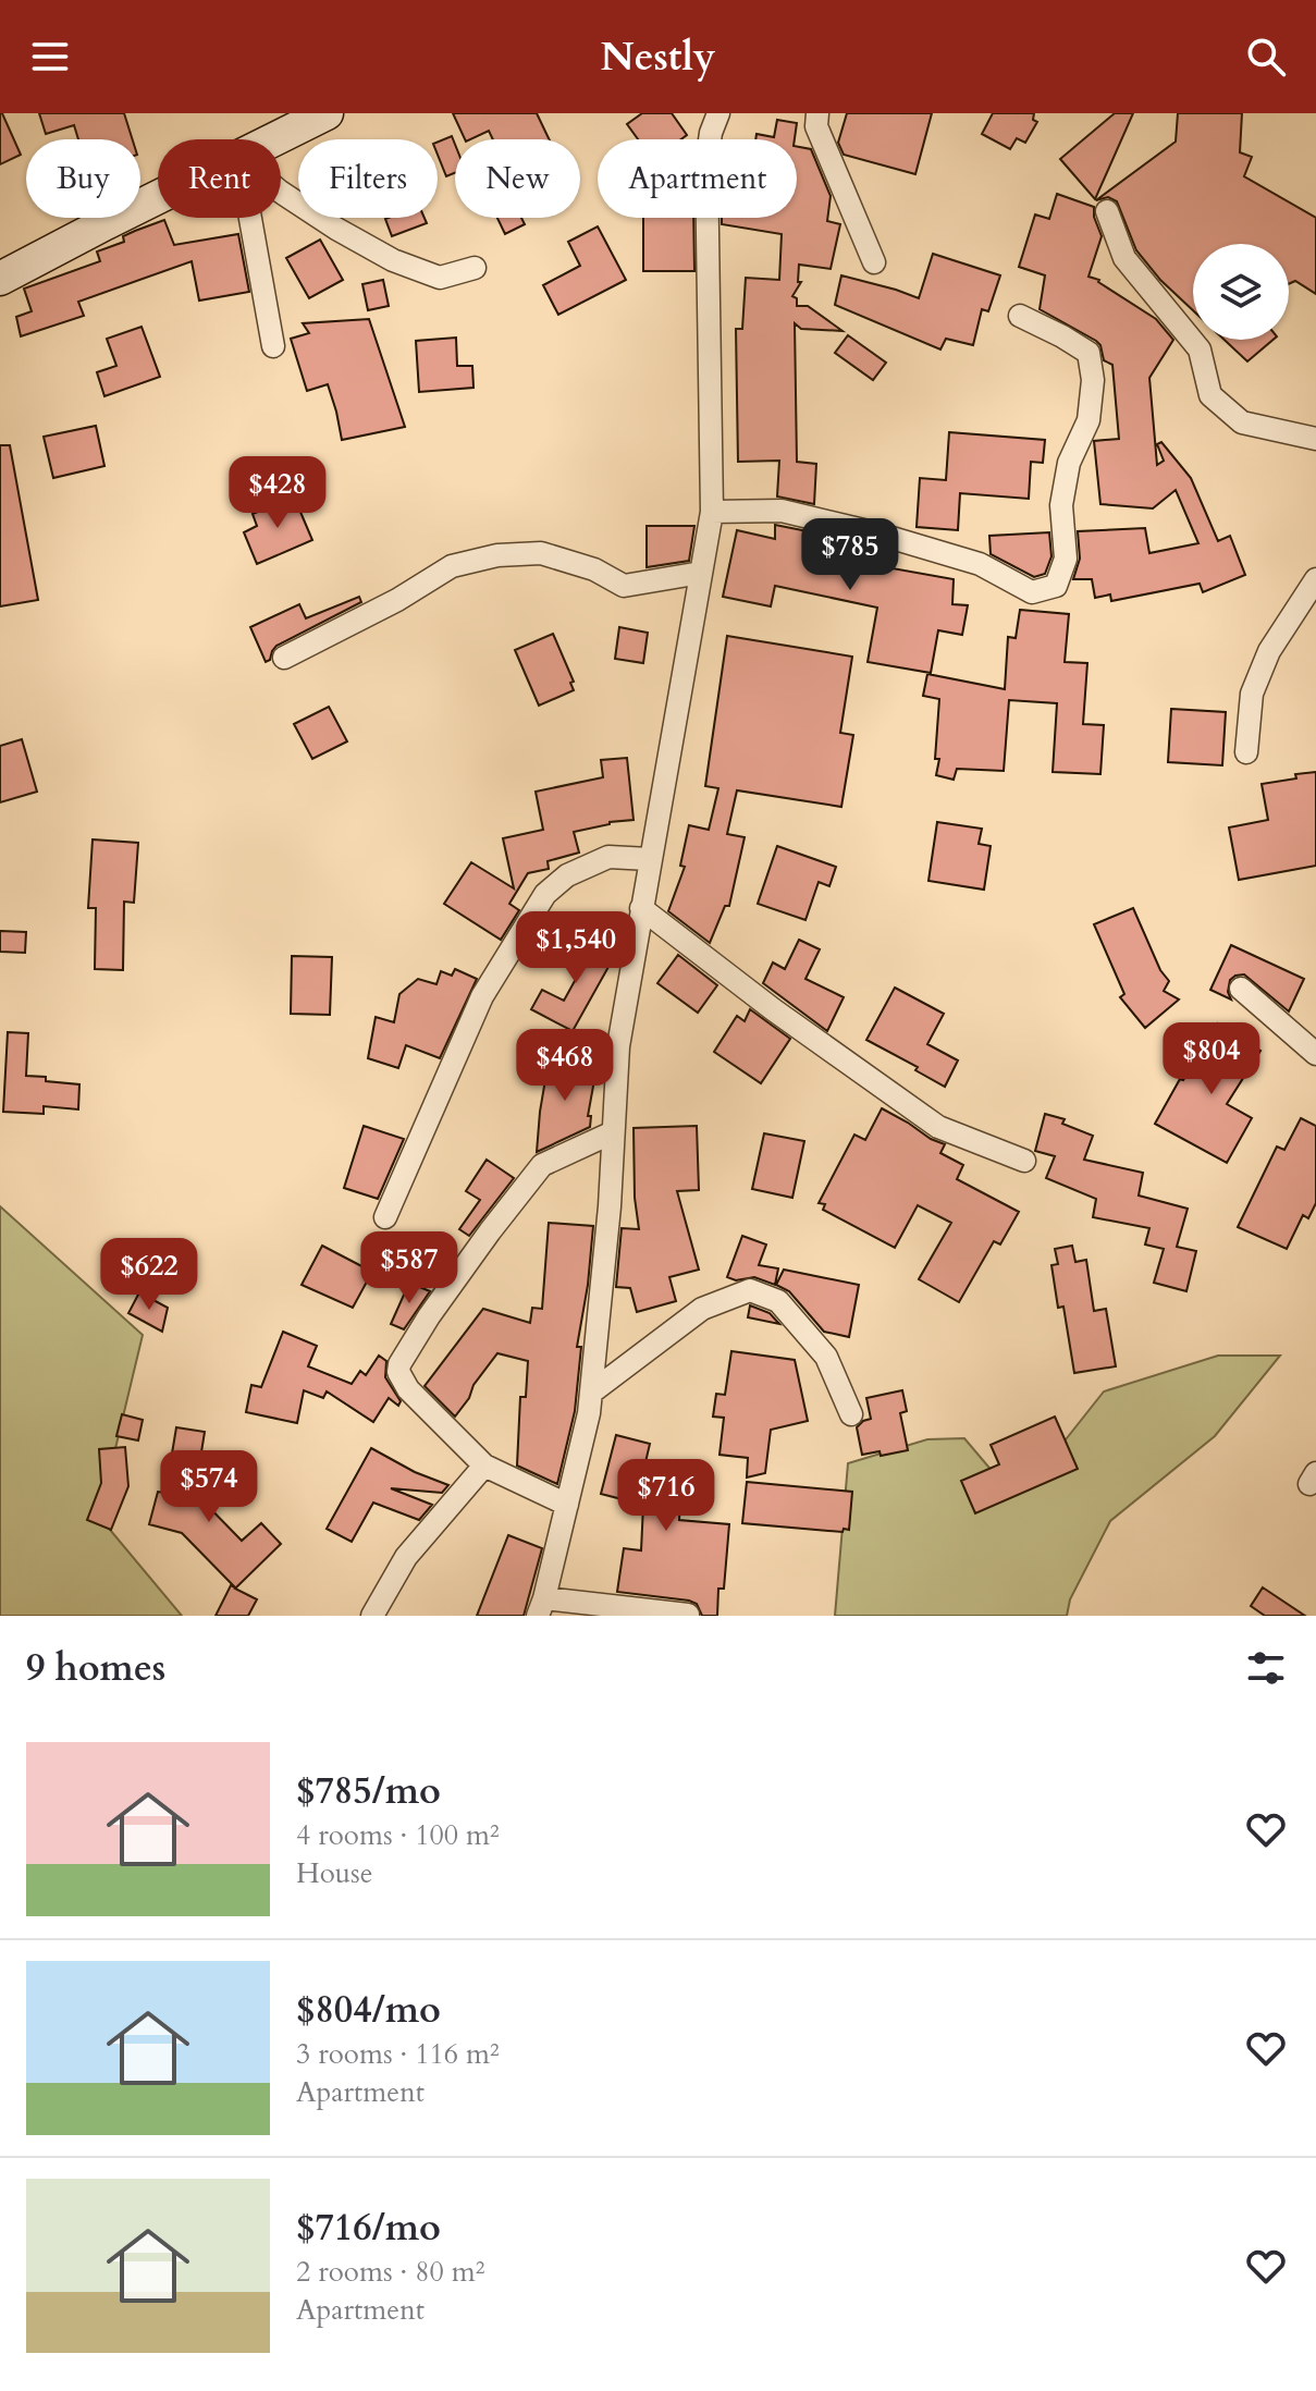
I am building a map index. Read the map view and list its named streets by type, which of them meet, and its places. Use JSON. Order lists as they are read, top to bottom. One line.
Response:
{"page":{"header":"Nestly","chip":["Buy","Rent","Filters","New","Apartment"],"price":["$428","$785","$1,540","$804","$468","$587","$622","$574","$716"],"heading":"9 homes","list":[{"name":"$785/mo","note":"4 rooms · 100 m² · House"},{"name":"$804/mo","note":"3 rooms · 116 m² · Apartment"},{"name":"$716/mo","note":"2 rooms · 80 m² · Apartment"}]}}
